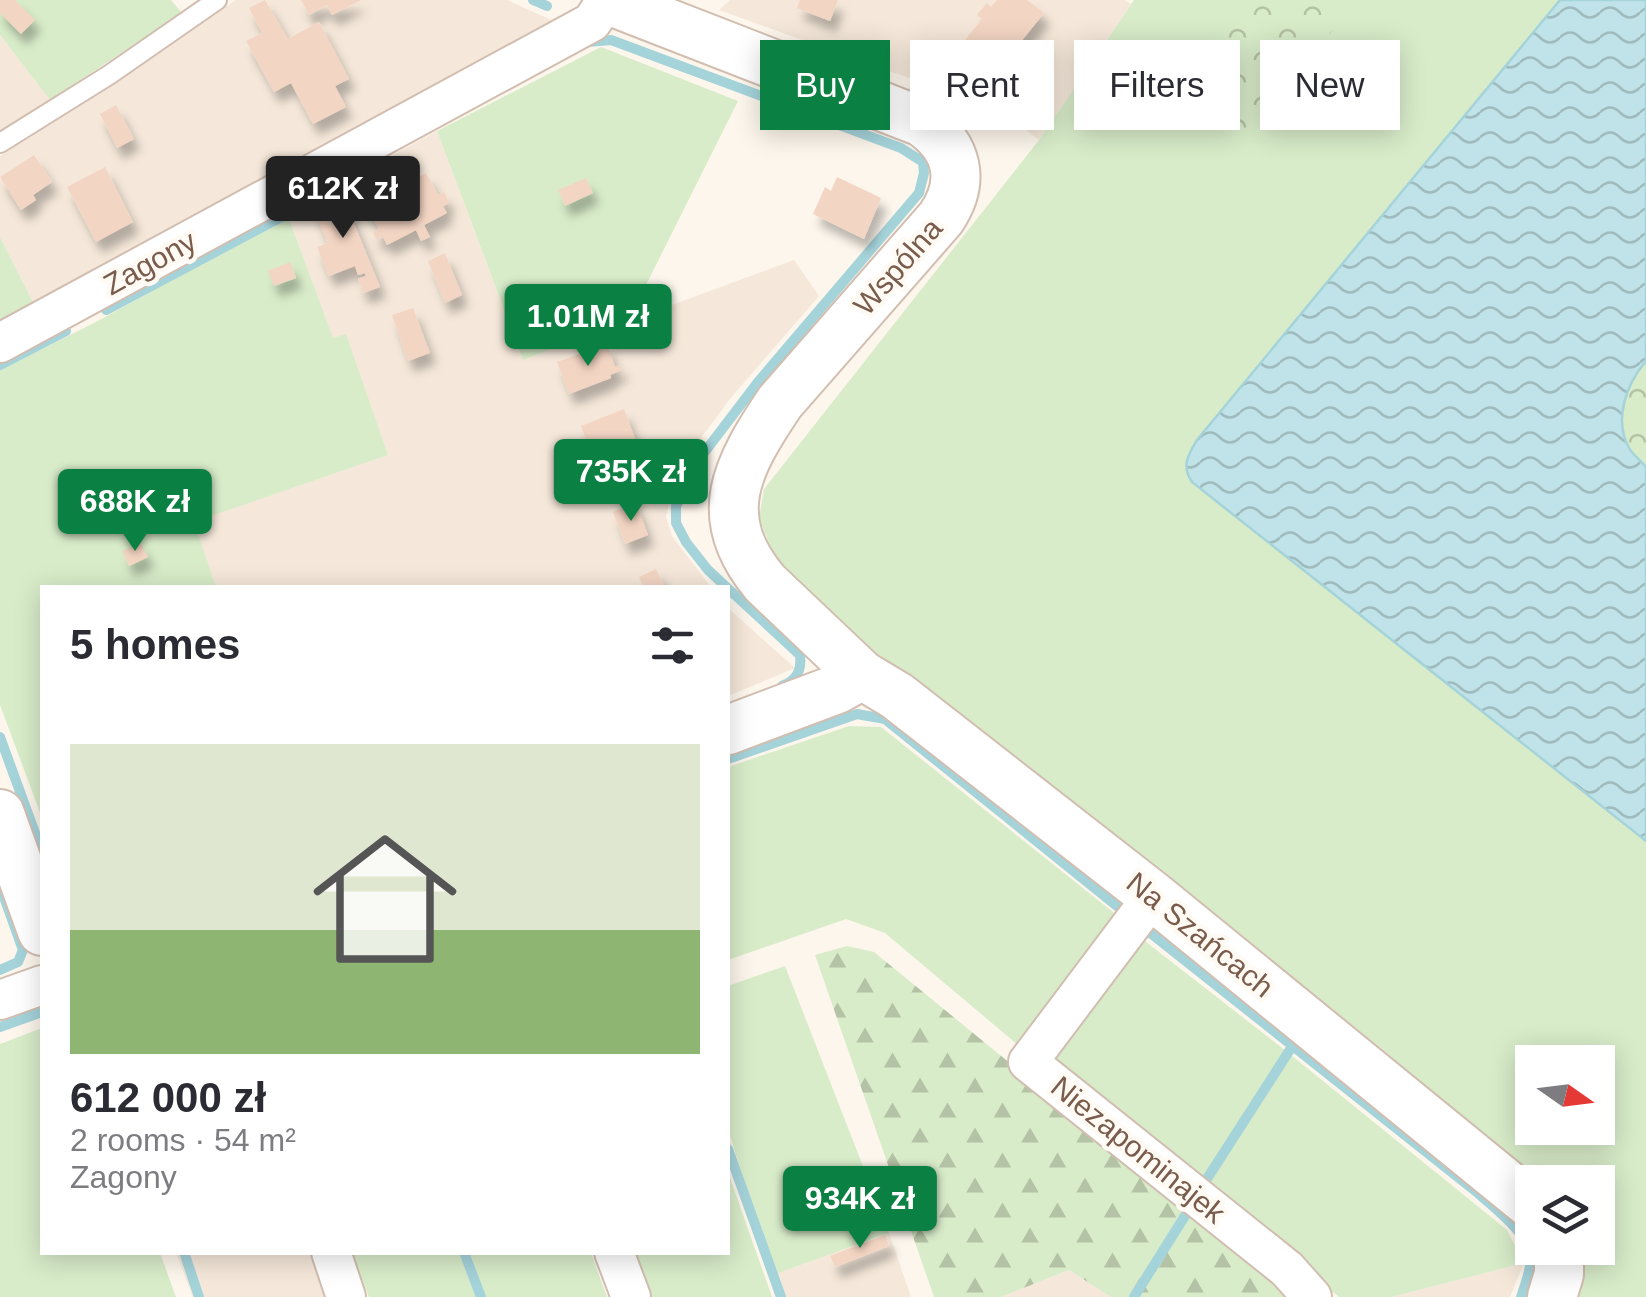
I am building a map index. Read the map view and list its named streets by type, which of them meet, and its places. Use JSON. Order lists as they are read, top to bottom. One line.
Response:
{"streets":{"street":["Zagony","Wspólna","Na Szańcach","Niezapominajek"]},"crossings":[["Zagony","Wspólna"],["Wspólna","Na Szańcach"],["Na Szańcach","Niezapominajek"]],"north":"right","page":{"chip":["Buy","Rent","Filters","New"],"price":["612K zł","1.01M zł","735K zł","688K zł","934K zł"],"heading":"5 homes","list":[{"name":"612 000 zł","note":"2 rooms · 54 m² · Zagony"}]}}
